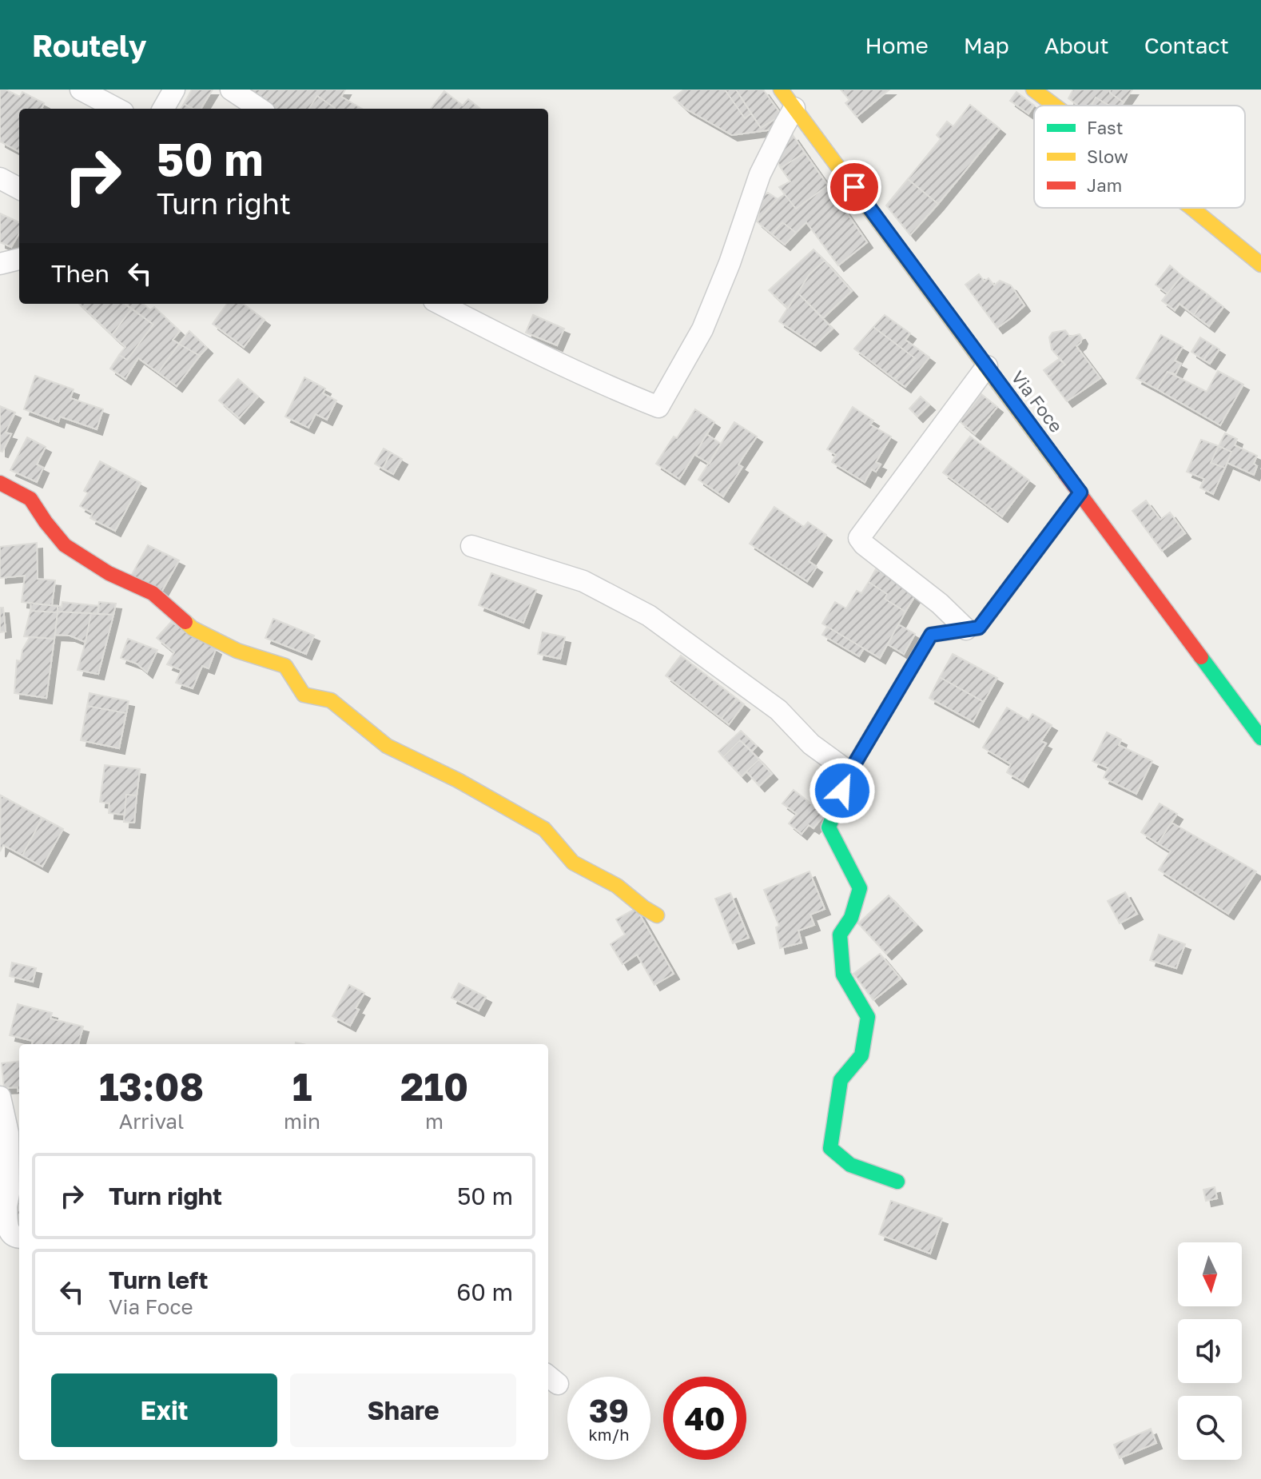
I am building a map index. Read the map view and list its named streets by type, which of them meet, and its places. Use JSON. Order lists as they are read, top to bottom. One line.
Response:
{"streets":{"street":["Via Foce"]},"legend":["Fast","Slow","Jam"],"north":"bottom","page":{"header":"Routely","nav":["Home","Map","About","Contact"],"turn":["50 m","Turn right"],"then":"Then","eta":["13:08","Arrival","1","min","210","m"],"list":[{"name":"Turn right","value":"50 m"},{"name":"Turn left","note":"Via Foce","value":"60 m"}],"buttons":["Exit","Share"],"speed":"39 km/h","limit":"40"}}
